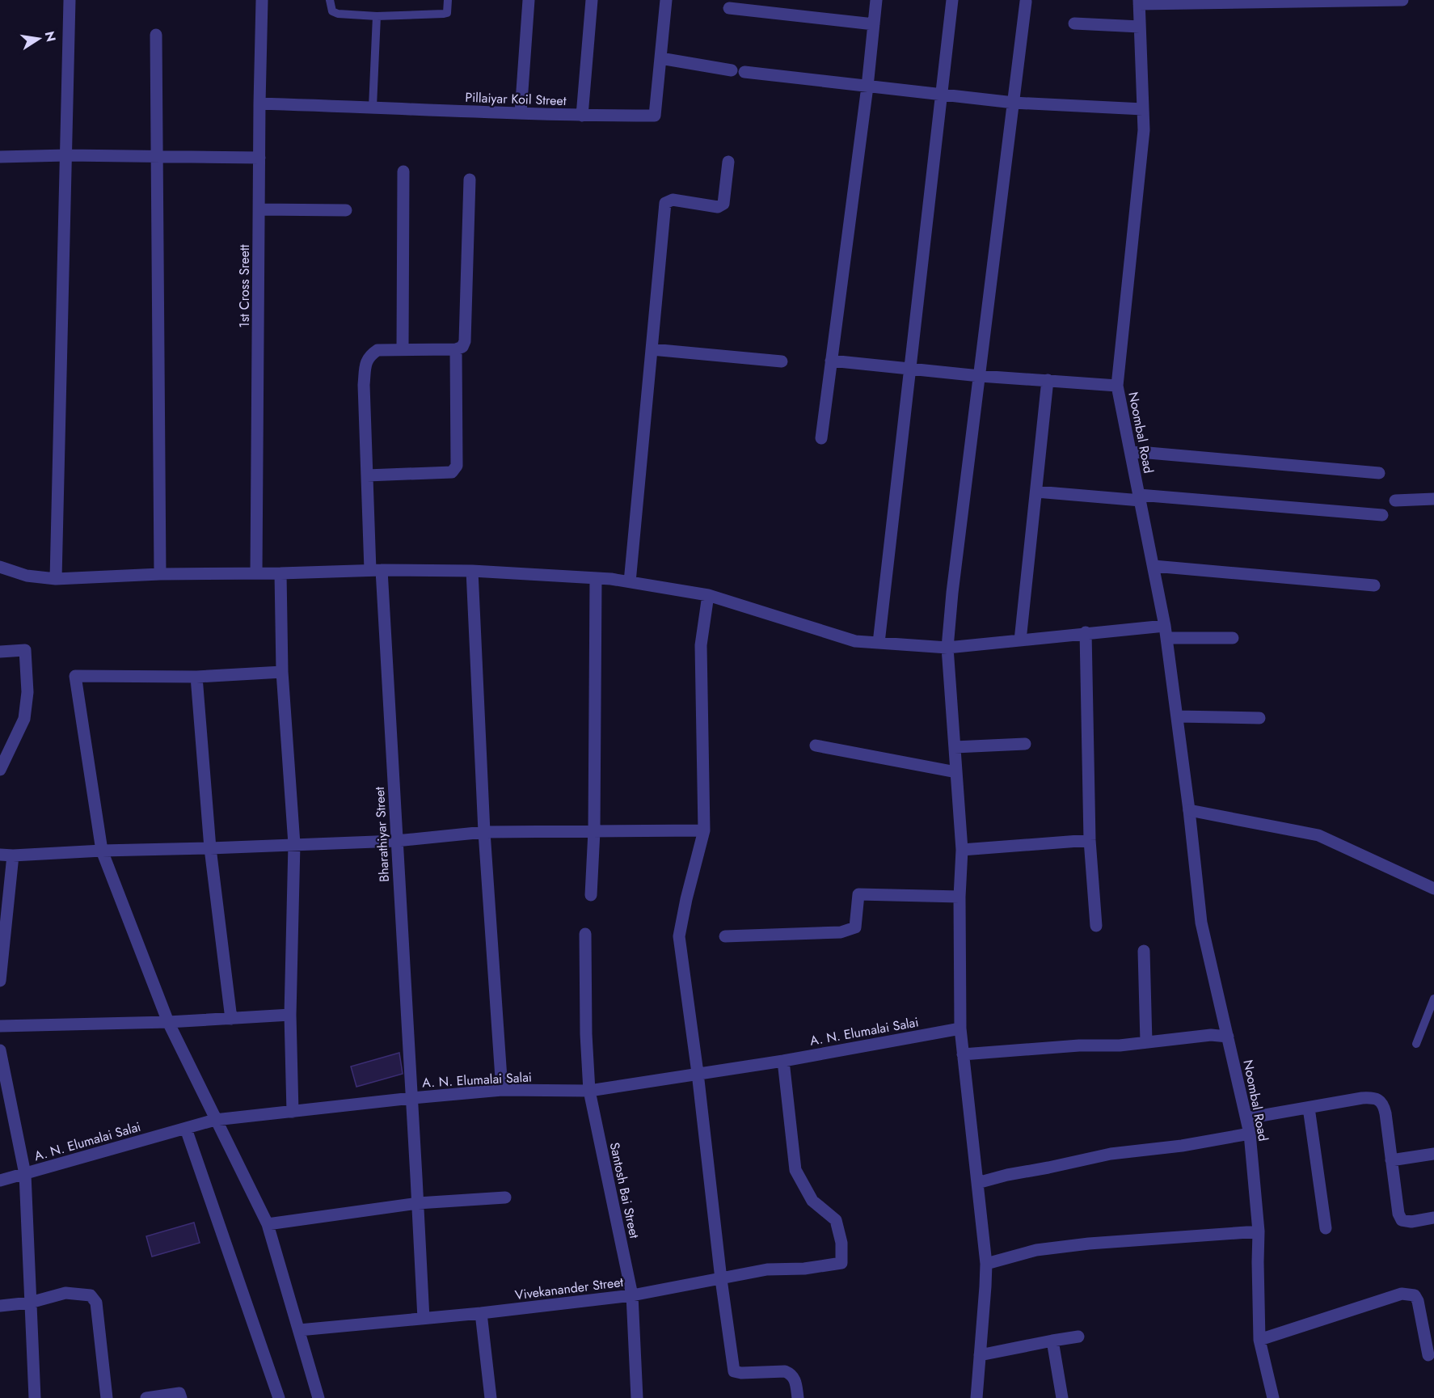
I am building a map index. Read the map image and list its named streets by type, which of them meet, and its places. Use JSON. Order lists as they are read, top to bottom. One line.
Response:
{"streets":{"street":["Pillaiyar Koil Street","1st Cross Sreett","Noombal Road","Bharathiyar Street","A. N. Elumalai Salai","Santosh Bai Street","Vivekanander Street"]},"crossings":[["Pillaiyar Koil Street","1st Cross Sreett"],["Bharathiyar Street","A. N. Elumalai Salai"],["Bharathiyar Street","Vivekanander Street"],["A. N. Elumalai Salai","Santosh Bai Street"],["A. N. Elumalai Salai","Vivekanander Street"],["Santosh Bai Street","Vivekanander Street"]],"north":"right"}
